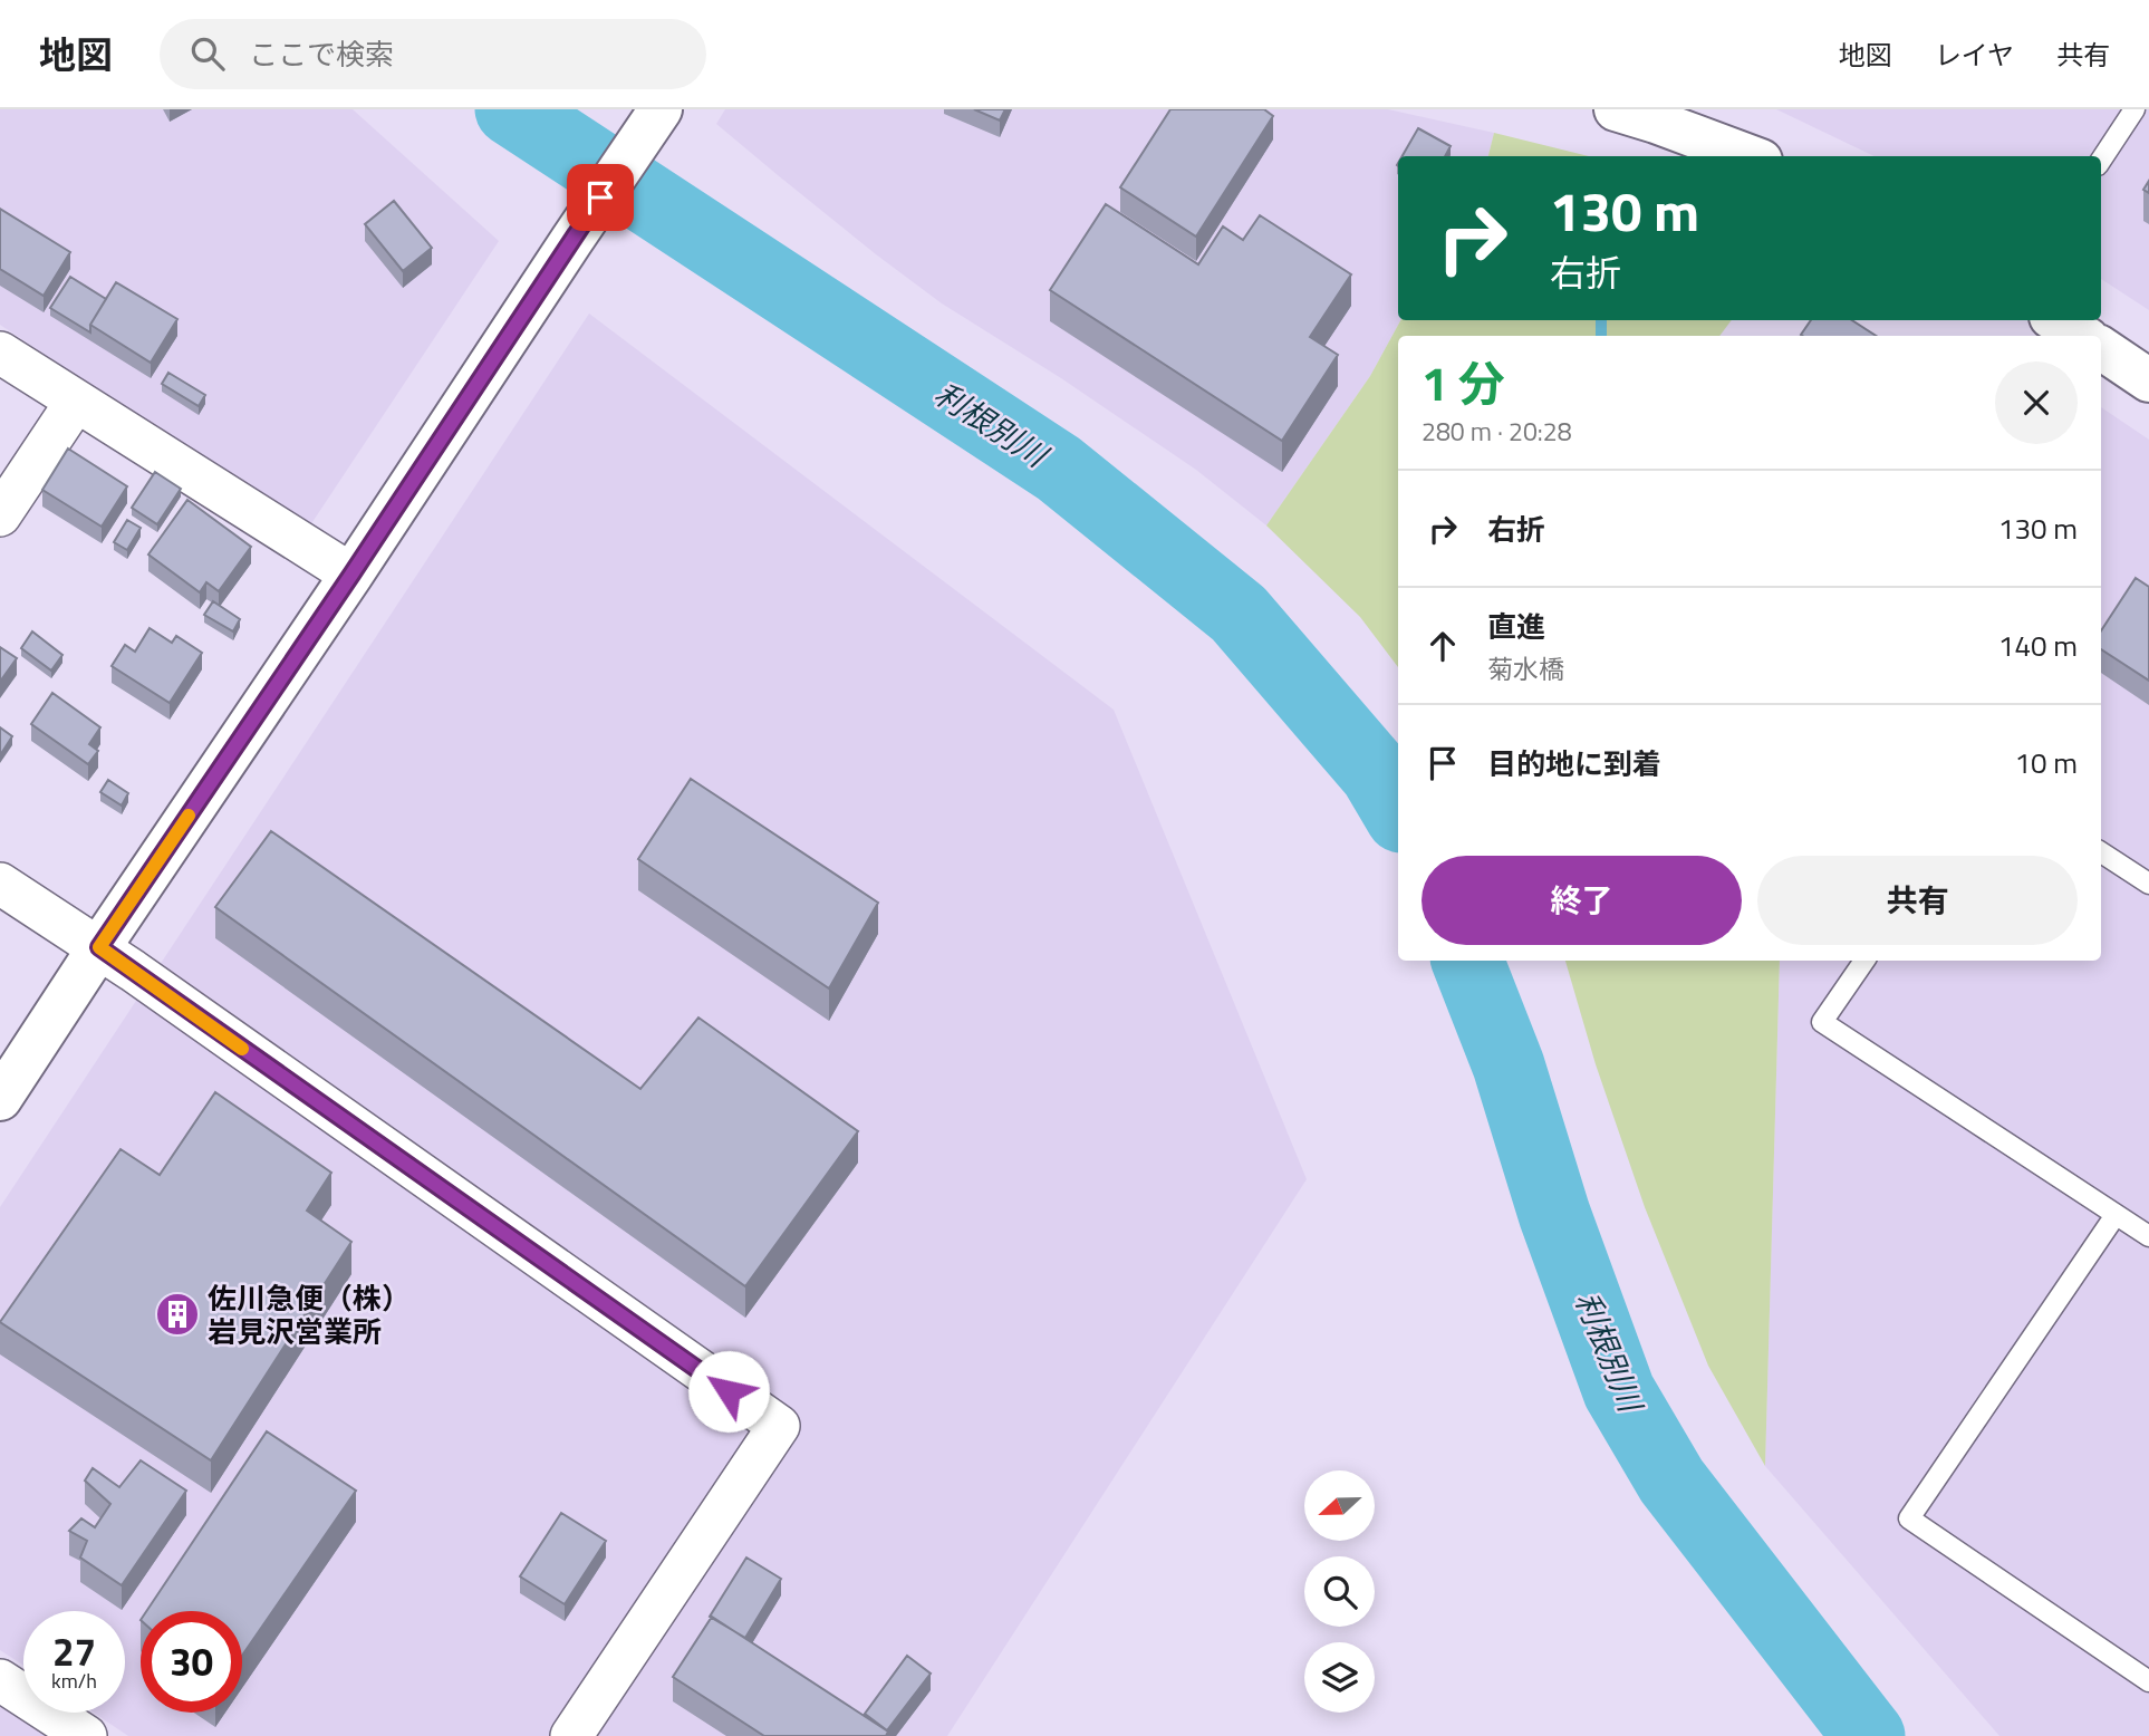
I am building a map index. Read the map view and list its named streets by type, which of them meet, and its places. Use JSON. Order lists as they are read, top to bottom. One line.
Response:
{"water":["利根別川"],"places":{"building":["佐川急便（株） 岩見沢営業所"]},"north":"left","page":{"header":"地図","search":"ここで検索","nav":["地図","レイヤ","共有"],"turn":["130 m","右折"],"heading":["1 分","280 m · 20:28"],"list":[{"name":"右折","value":"130 m"},{"name":"直進","note":"菊水橋","value":"140 m"},{"name":"目的地に到着","value":"10 m"}],"buttons":["終了","共有"],"speed":"27 km/h","limit":"30"}}
